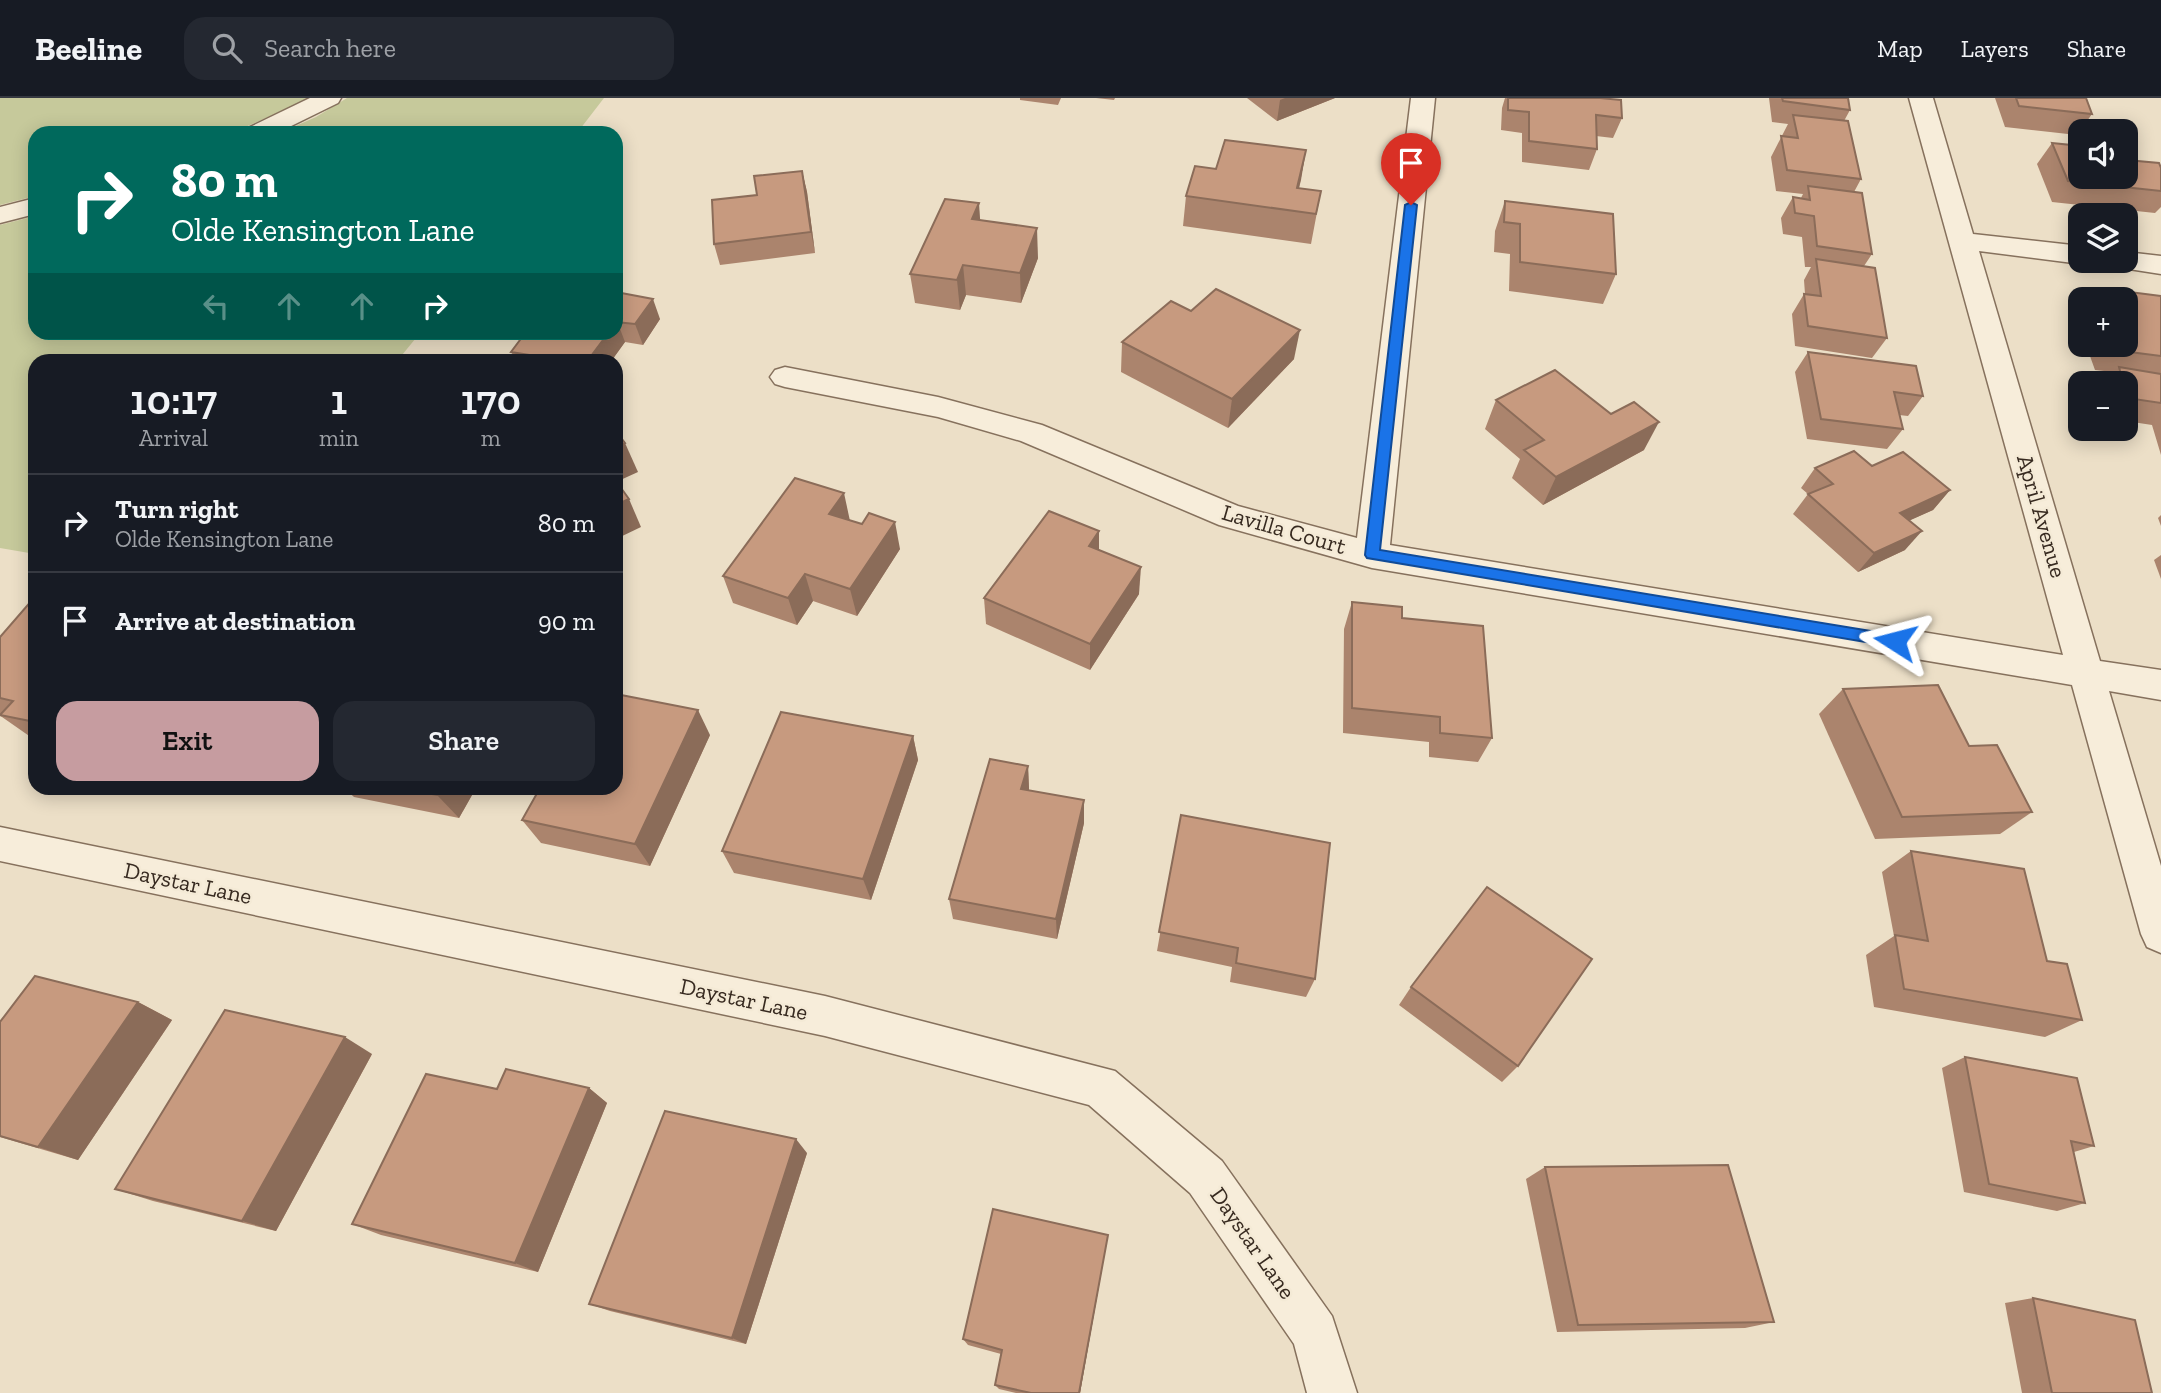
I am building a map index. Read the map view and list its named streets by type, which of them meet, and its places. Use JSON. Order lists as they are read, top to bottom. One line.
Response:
{"streets":{"street":["April Avenue","Lavilla Court","Daystar Lane"]},"crossings":[["April Avenue","Lavilla Court"]],"page":{"header":"Beeline","search":"Search here","nav":["Map","Layers","Share"],"map_buttons":["+","−"],"turn":["80 m","Olde Kensington Lane"],"eta":["10:17","Arrival","1","min","170","m"],"list":[{"name":"Turn right","note":"Olde Kensington Lane","value":"80 m"},{"name":"Arrive at destination","value":"90 m"}],"buttons":["Exit","Share"]}}
